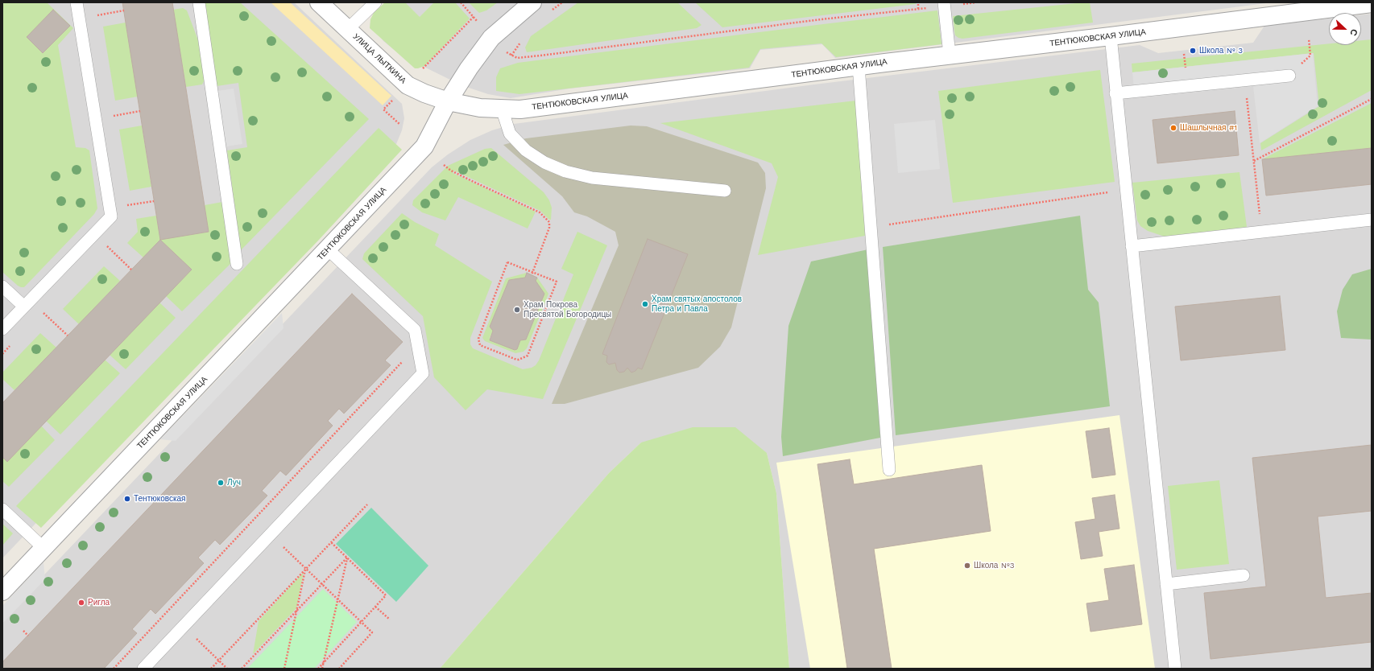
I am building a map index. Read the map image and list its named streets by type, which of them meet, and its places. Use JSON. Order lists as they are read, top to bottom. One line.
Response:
{"streets":{"street":["ТЕНТЮКОВСКАЯ УЛИЦА","УЛИЦА ЛЫТКИНА"]},"crossings":[["ТЕНТЮКОВСКАЯ УЛИЦА","УЛИЦА ЛЫТКИНА"]],"places":["Школа № 3","Шашлычная #1","Храм святых апостолов Петра и Павла","Храм Покрова Пресвятой Богородицы","Луч","Тентюковская","Школа №3","Ригла"],"north":"right"}
